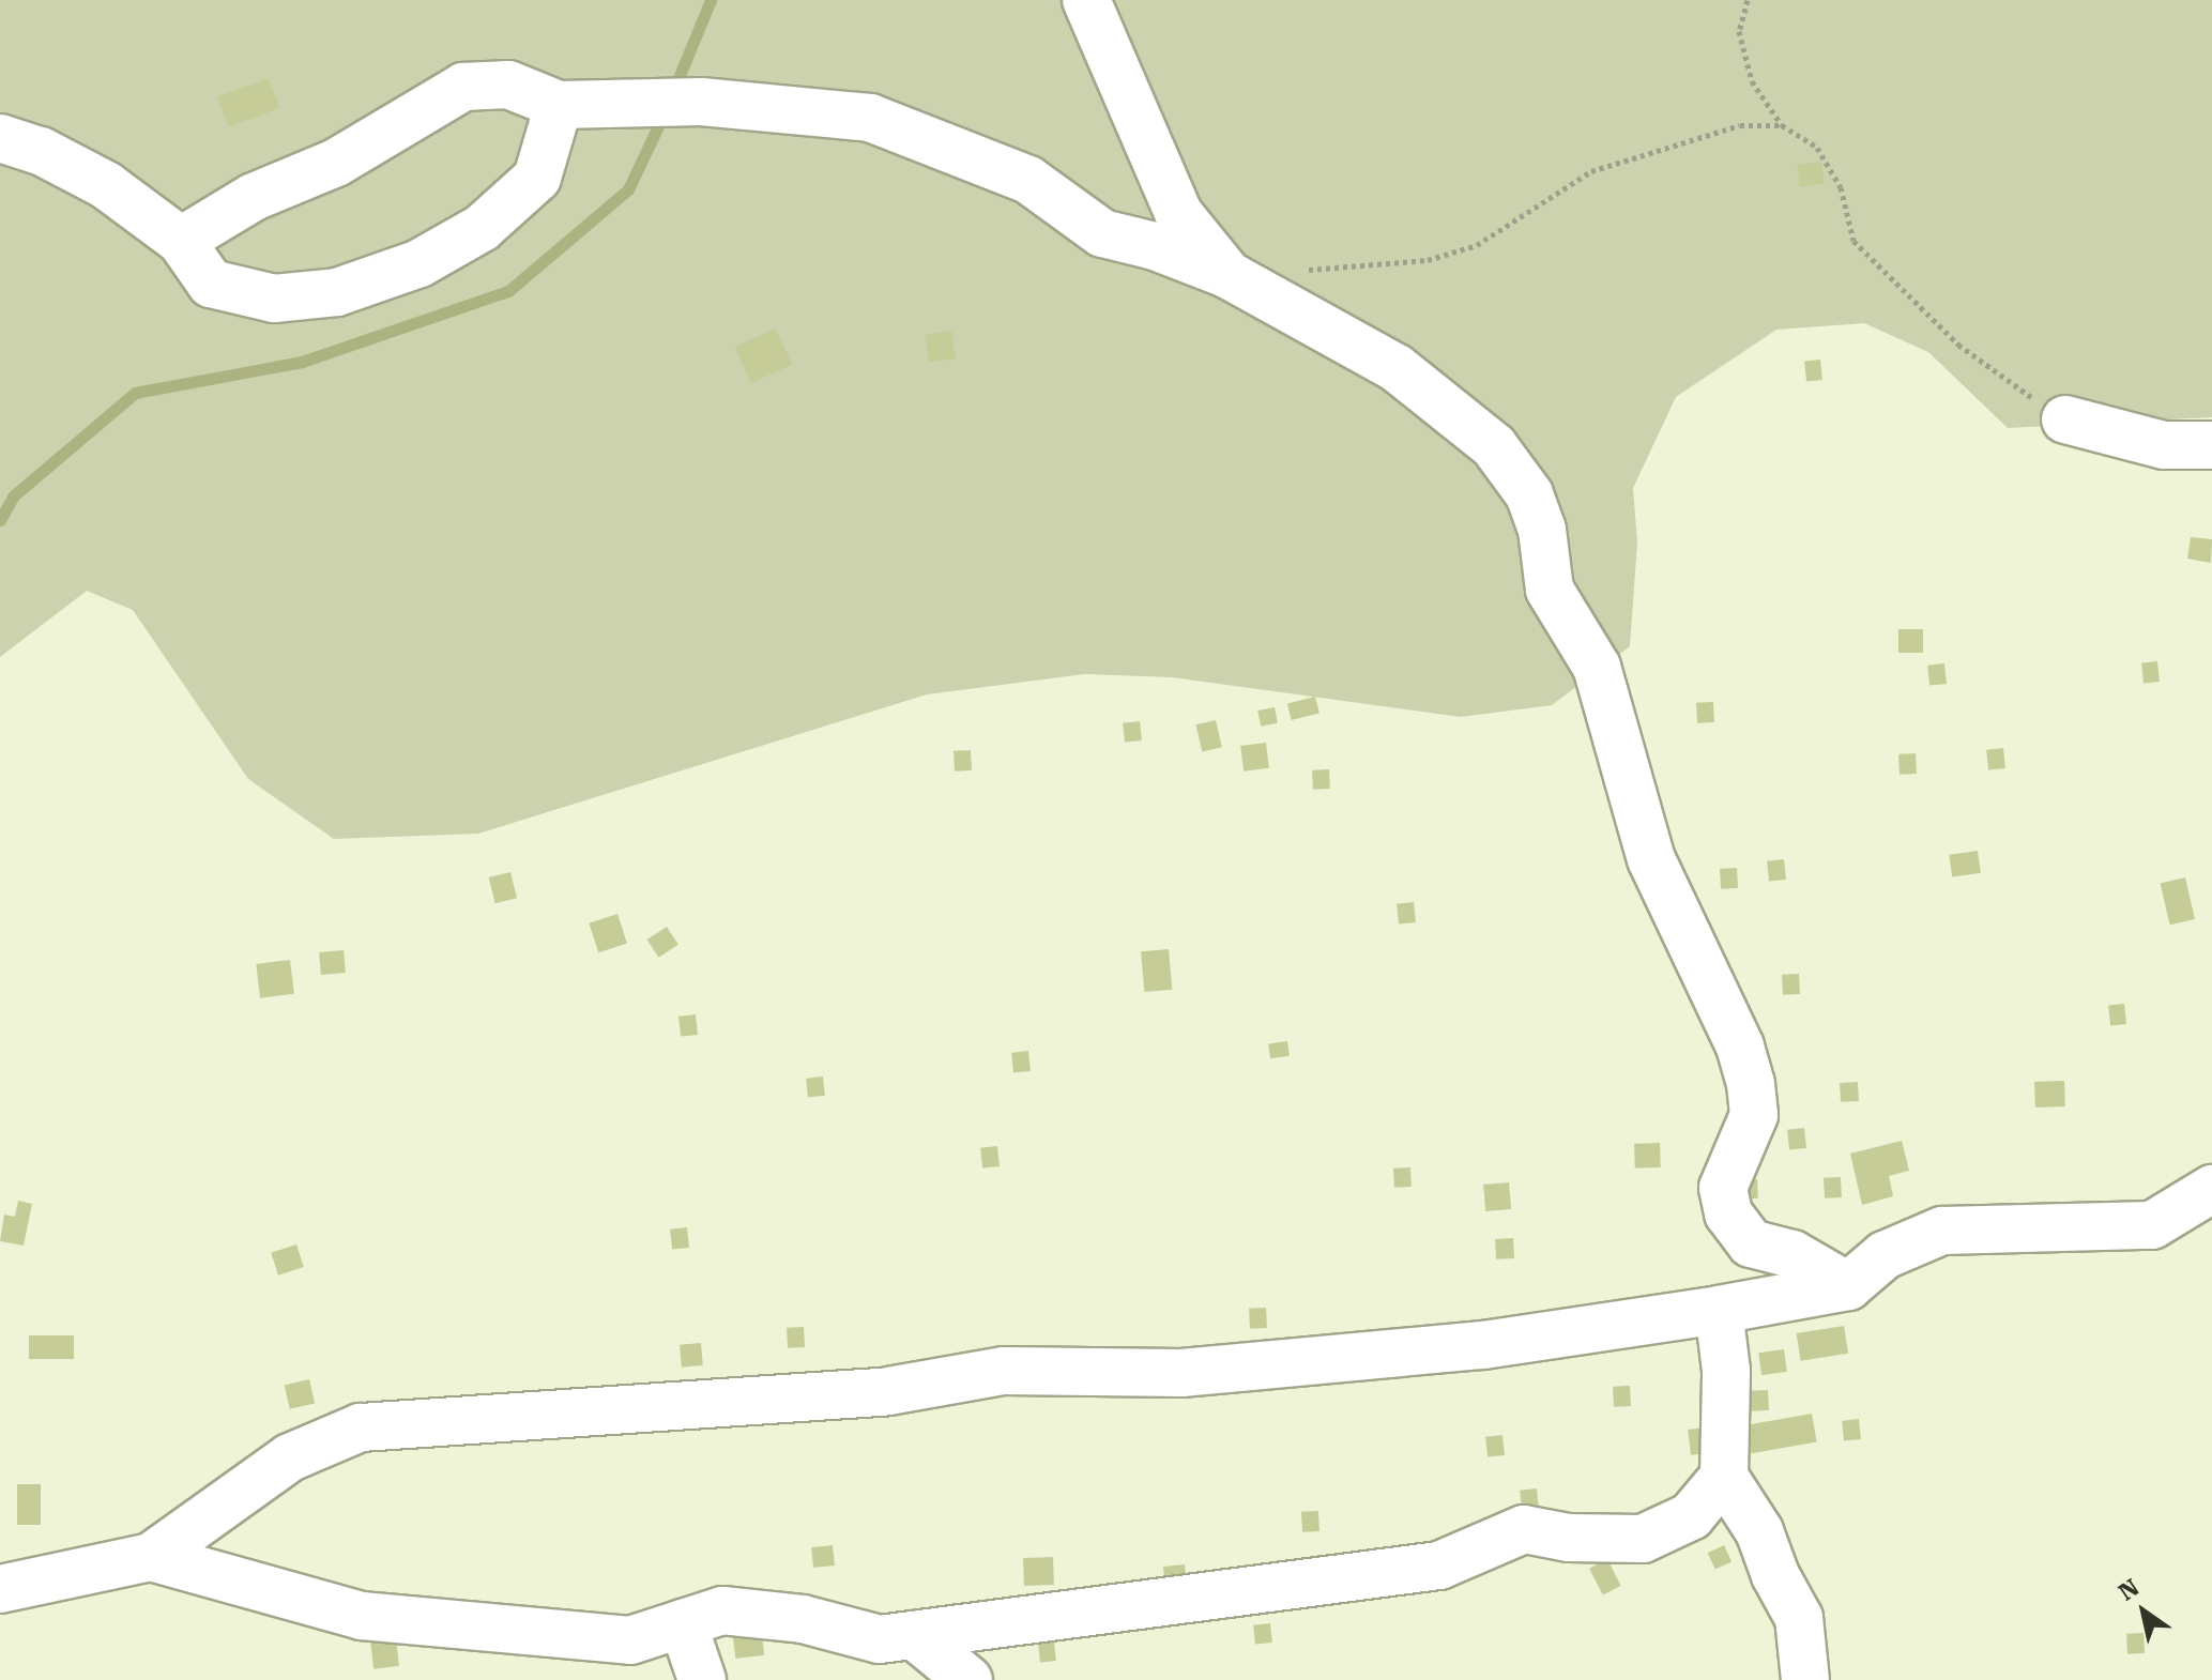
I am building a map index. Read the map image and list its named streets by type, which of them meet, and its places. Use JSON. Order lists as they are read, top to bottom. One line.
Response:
{"north":"top left"}
